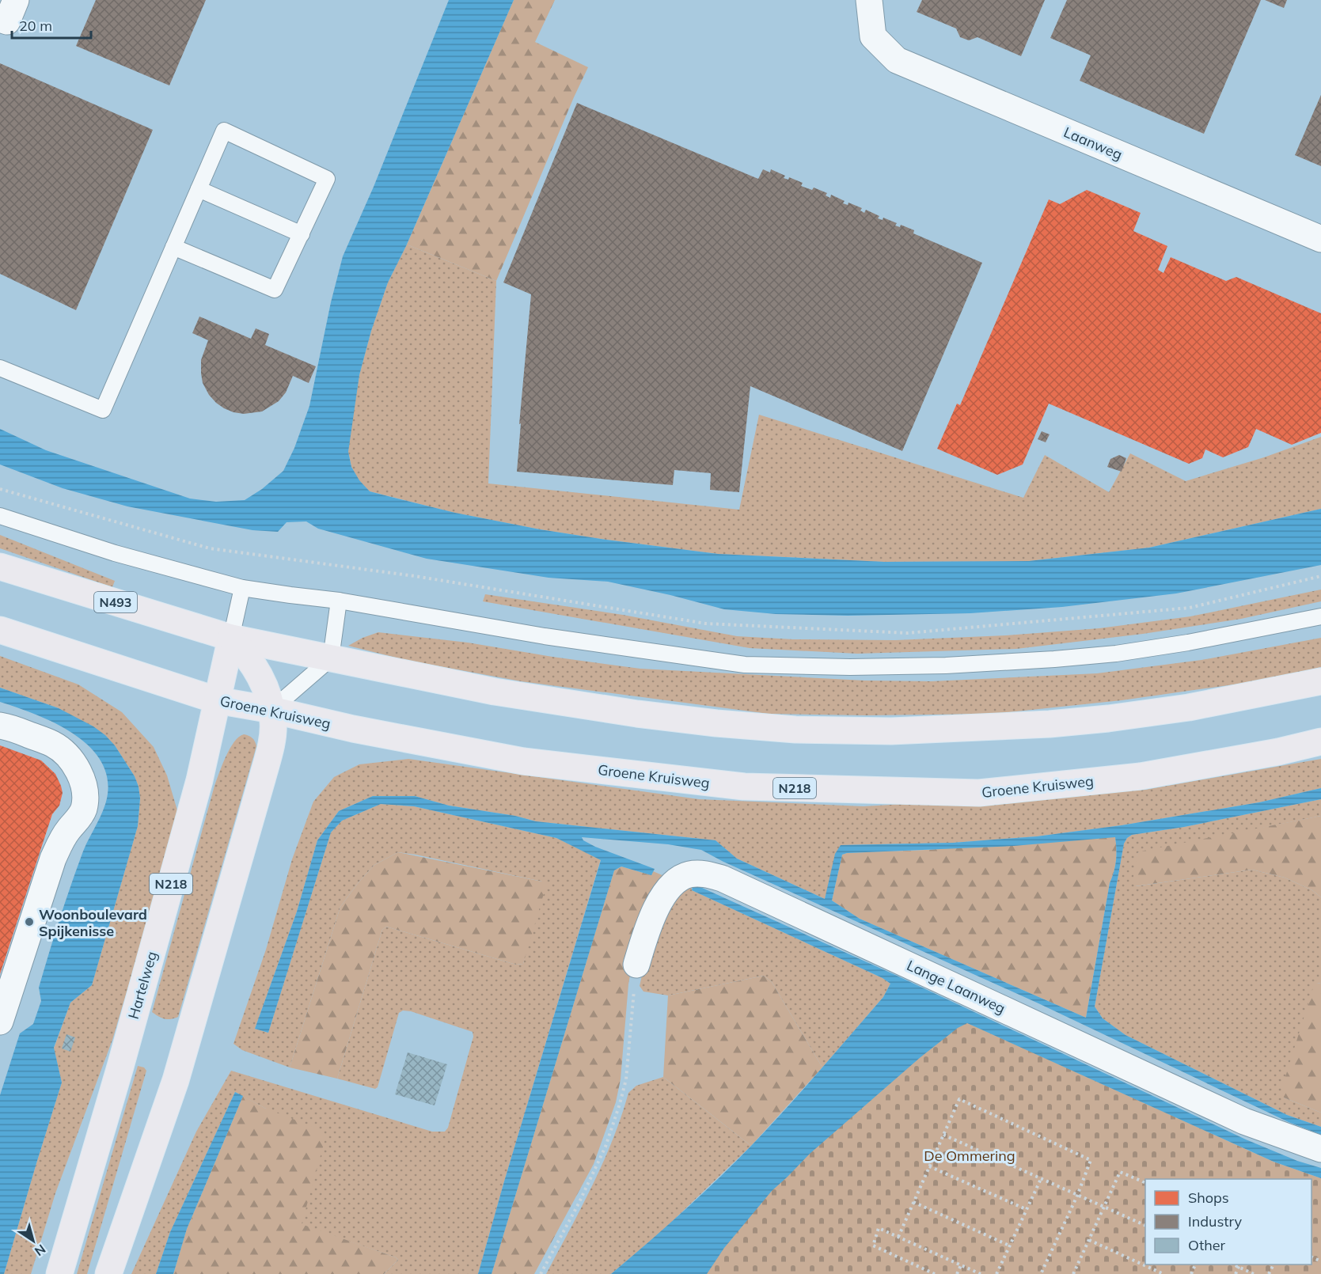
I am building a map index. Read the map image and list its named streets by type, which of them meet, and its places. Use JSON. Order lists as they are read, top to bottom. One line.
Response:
{"streets":{"main road":["N493","Groene Kruisweg","N218","Hartelweg"],"street":["Laanweg","Lange Laanweg"]},"crossings":[["N493","Hartelweg"],["Groene Kruisweg","Hartelweg"]],"parks":["De Ommering"],"places":["Woonboulevard Spijkenisse"],"legend":["Shops","Industry","Other"],"scale_bar":"20 m","north":"bottom right"}
